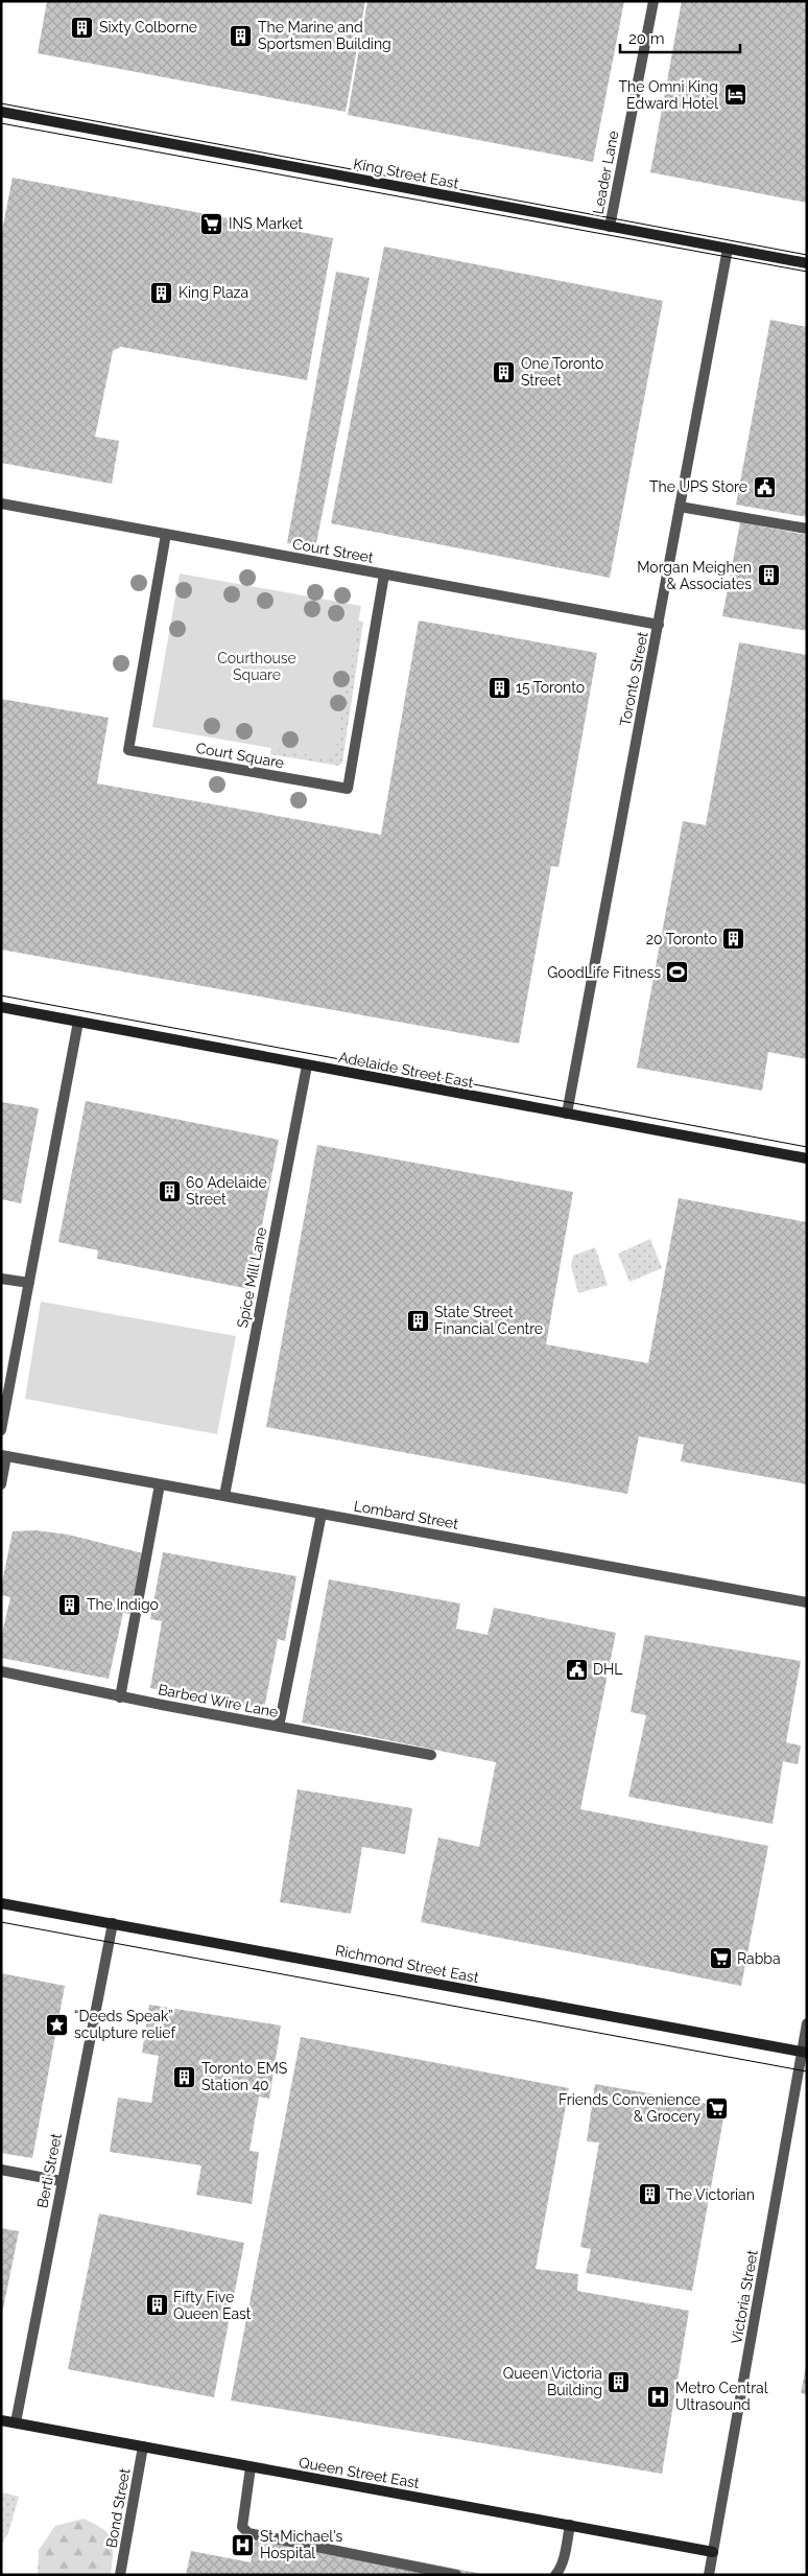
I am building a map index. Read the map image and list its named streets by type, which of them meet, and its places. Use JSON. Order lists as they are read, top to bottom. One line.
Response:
{"streets":{"main road":["King Street East","Adelaide Street East","Richmond Street East","Queen Street East"],"street":["Leader Lane","Court Street","Toronto Street","Court Square","Spice Mill Lane","Lombard Street","Barbed Wire Lane","Berti Street","Victoria Street","Bond Street"]},"crossings":[["Leader Lane","King Street East"],["King Street East","Toronto Street"],["Court Street","Toronto Street"],["Court Street","Court Square"],["Toronto Street","Adelaide Street East"],["Adelaide Street East","Spice Mill Lane"],["Spice Mill Lane","Lombard Street"],["Richmond Street East","Berti Street"],["Richmond Street East","Victoria Street"],["Berti Street","Queen Street East"],["Victoria Street","Queen Street East"],["Queen Street East","Bond Street"]],"parks":["Courthouse Square"],"places":{"building":["Sixty Colborne","The Marine and Sportsmen Building","King Plaza","One Toronto Street","Morgan Meighen & Associates","15 Toronto","20 Toronto","60 Adelaide Street","State Street Financial Centre","The Indigo","Toronto EMS Station 40","The Victorian","Fifty Five Queen East","Queen Victoria Building"],"hotel":["The Omni King Edward Hotel"],"supermarket":["INS Market","Rabba","Friends Convenience & Grocery"],"public building":["The UPS Store","DHL"],"sports":["GoodLife Fitness"],"place":["“Deeds Speak” sculpture relief"],"hospital":["Metro Central Ultrasound","St. Michael's Hospital"]},"scale_bar":"20 m"}
